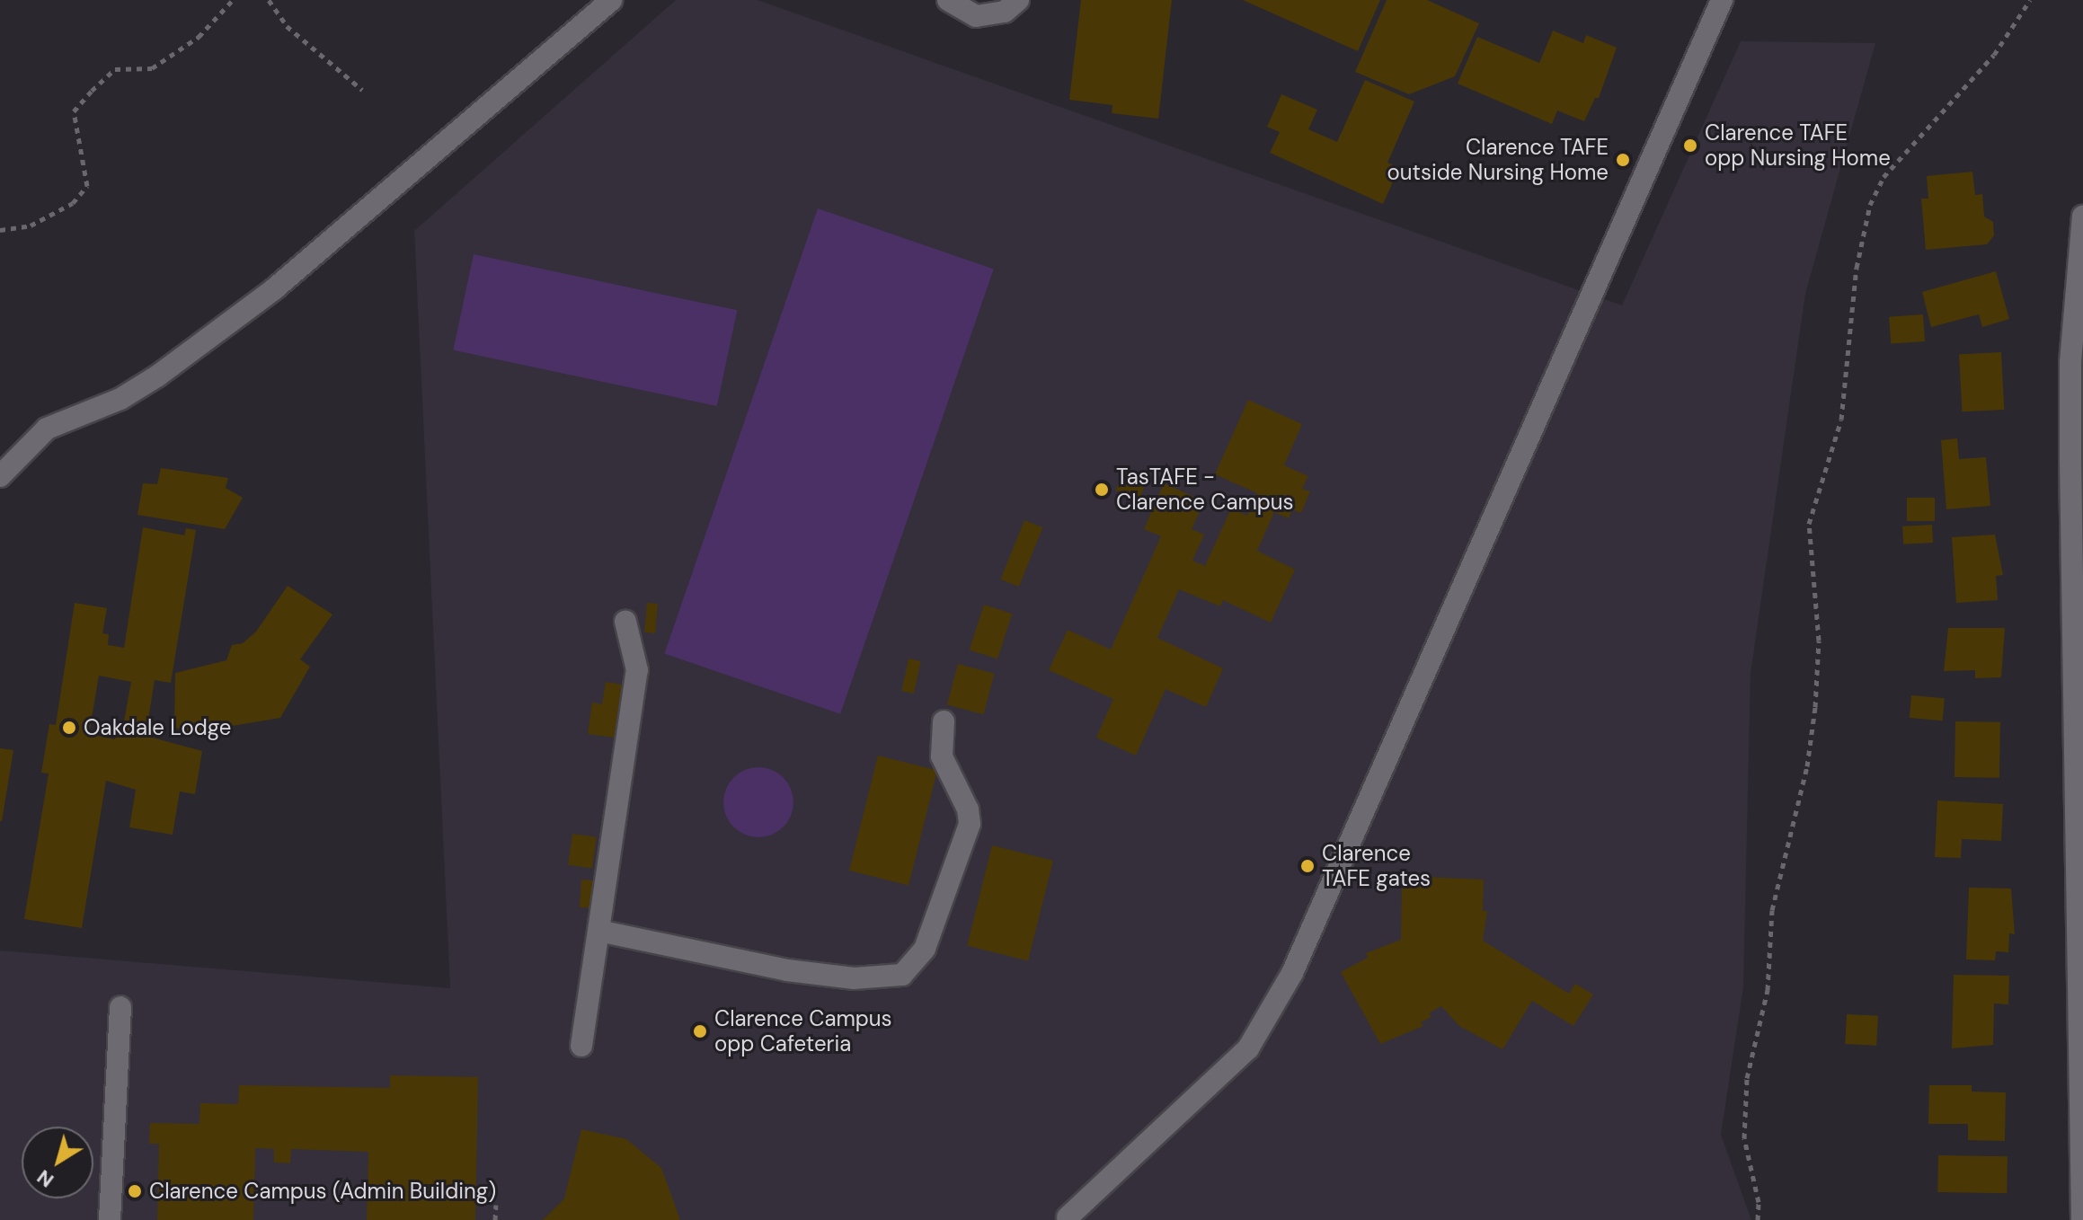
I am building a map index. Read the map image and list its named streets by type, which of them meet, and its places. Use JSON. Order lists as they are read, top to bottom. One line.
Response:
{"places":["Clarence TAFE opp Nursing Home","Clarence TAFE outside Nursing Home","TasTAFE - Clarence Campus","Oakdale Lodge","Clarence TAFE gates","Clarence Campus opp Cafeteria","Clarence Campus (Admin Building)"],"north":"bottom left"}
